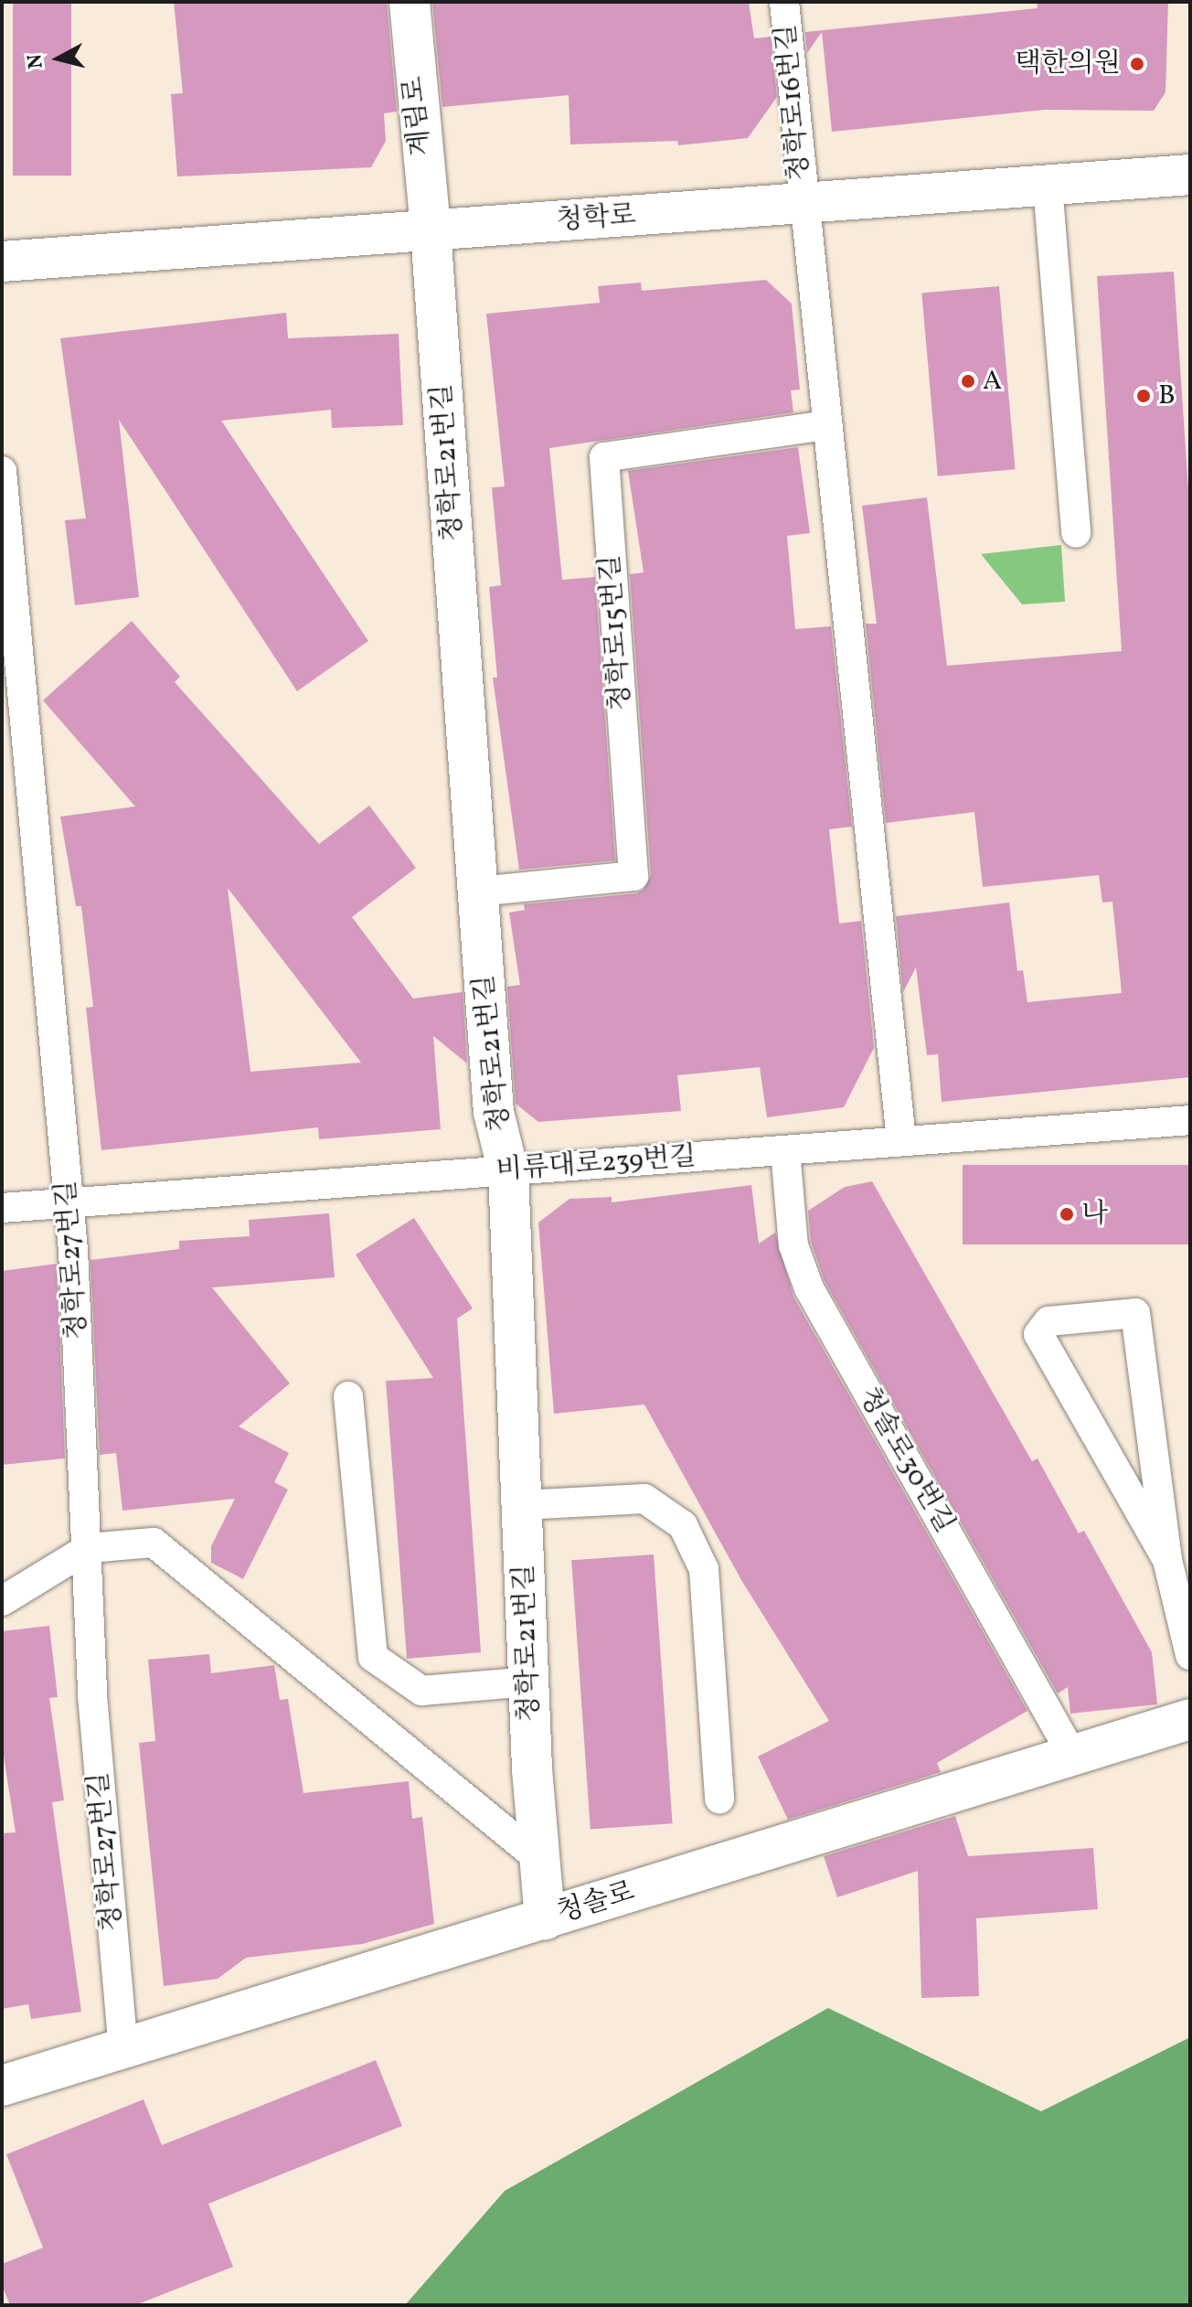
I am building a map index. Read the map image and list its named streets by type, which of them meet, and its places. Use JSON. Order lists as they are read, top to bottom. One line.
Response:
{"streets":{"street":["계림로","청학로","청학로21번길","청솔로"],"lane":["청학로16번길","청학로15번길","비류대로239번길","청학로27번길","청솔로30번길"]},"crossings":[["청학로16번길","청학로"],["계림로","청학로"],["계림로","청학로21번길"],["청학로","청학로21번길"],["청학로21번길","청학로15번길"],["청학로21번길","비류대로239번길"],["청학로21번길","청솔로"],["비류대로239번길","청학로27번길"],["비류대로239번길","청솔로30번길"],["청학로27번길","청솔로"],["청솔로30번길","청솔로"]],"places":["택한의원","A","B","나"],"north":"left"}
